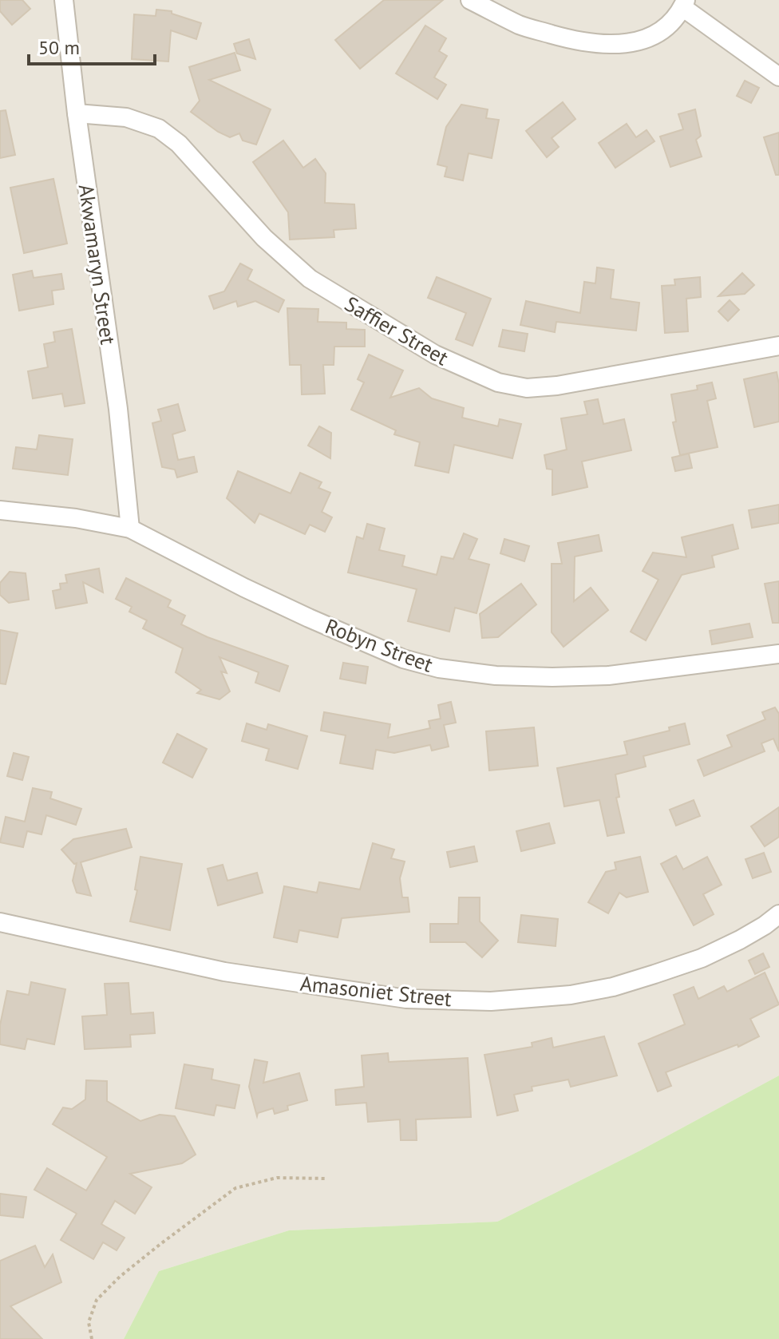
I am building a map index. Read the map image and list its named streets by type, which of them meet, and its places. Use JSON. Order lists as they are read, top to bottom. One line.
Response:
{"streets":{"street":["Akwamaryn Street","Saffier Street","Robyn Street","Amasoniet Street"]},"crossings":[["Akwamaryn Street","Saffier Street"],["Akwamaryn Street","Robyn Street"]],"scale_bar":"50 m"}
